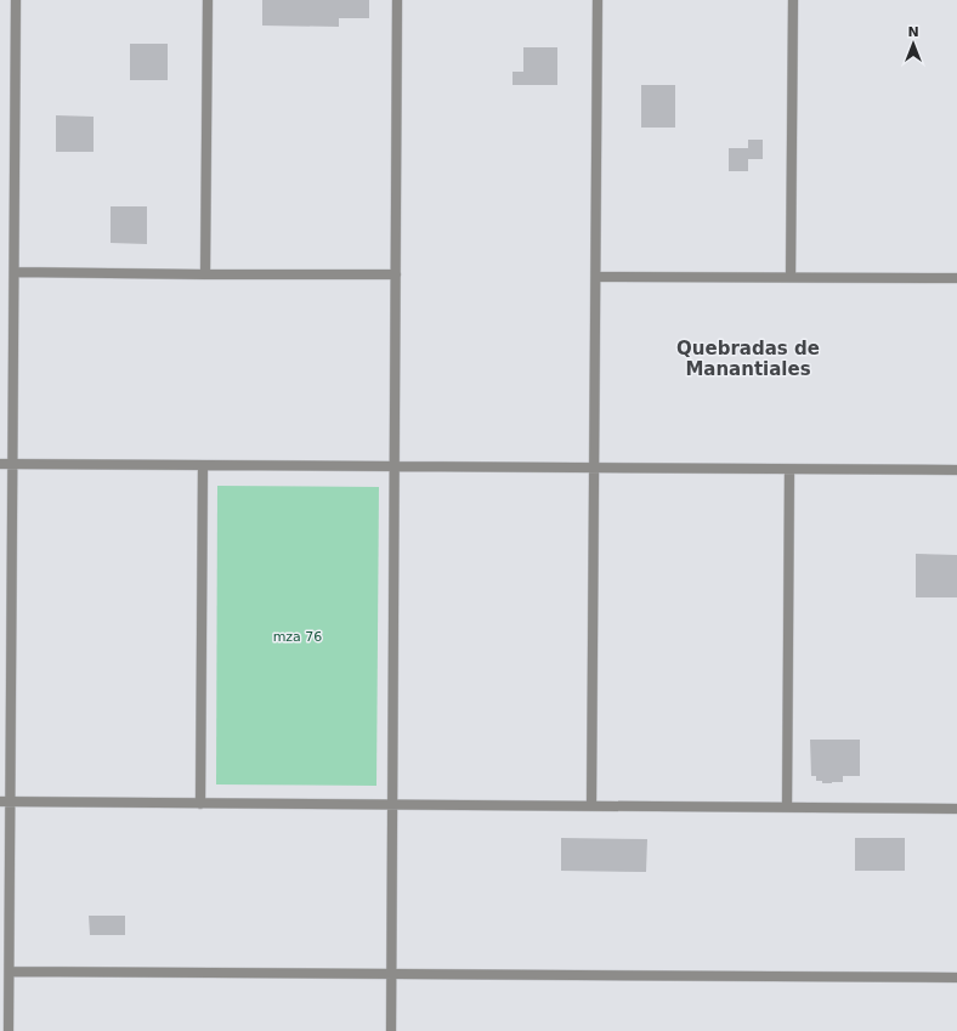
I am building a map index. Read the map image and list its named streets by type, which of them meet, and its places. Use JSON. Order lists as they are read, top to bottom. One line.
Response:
{"districts":["Quebradas de Manantiales"],"parks":["mza 76"],"north":"top"}
